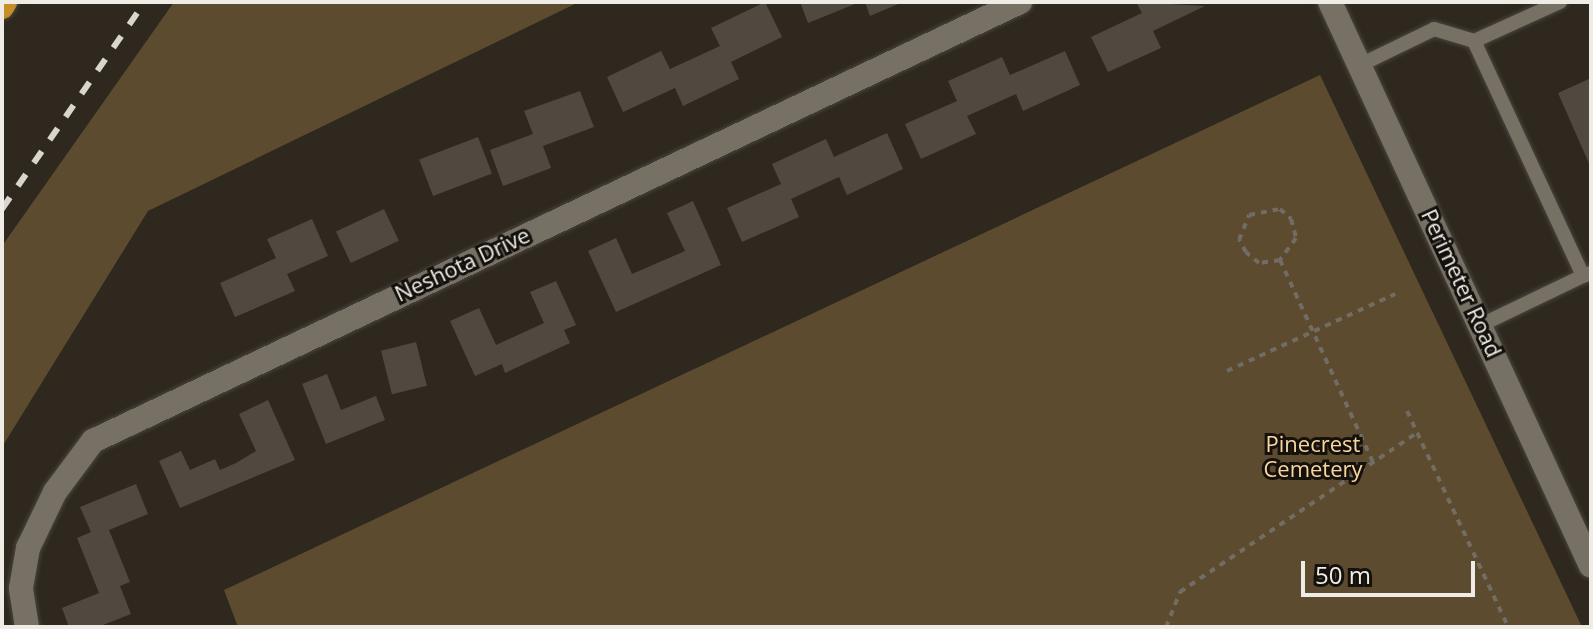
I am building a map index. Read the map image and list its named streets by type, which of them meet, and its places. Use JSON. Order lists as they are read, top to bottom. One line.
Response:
{"streets":{"street":["Neshota Drive","Perimeter Road"]},"parks":["Pinecrest Cemetery"],"scale_bar":"50 m"}
